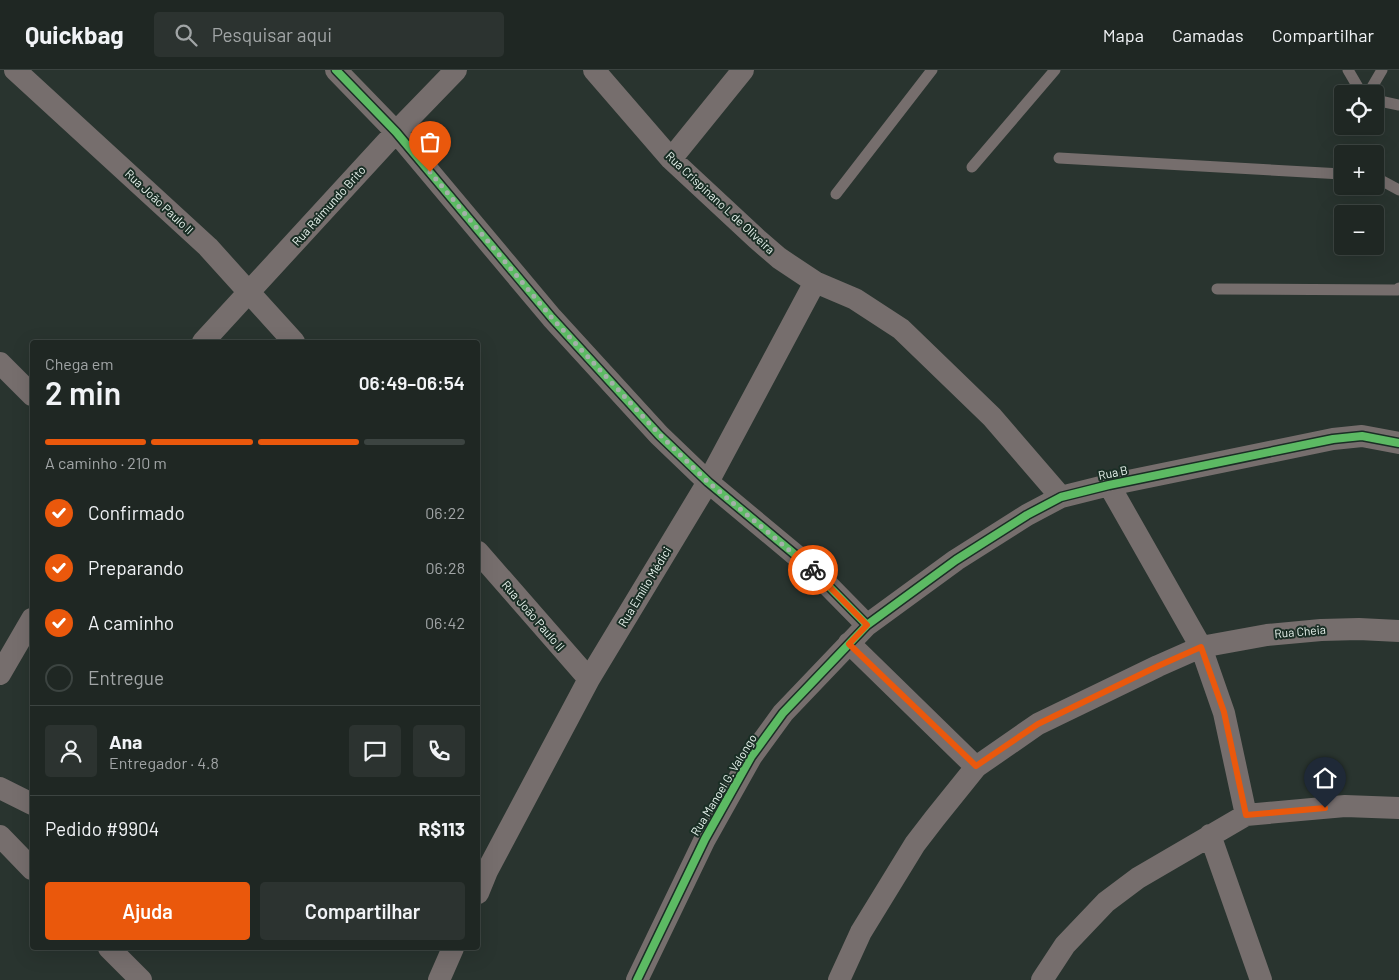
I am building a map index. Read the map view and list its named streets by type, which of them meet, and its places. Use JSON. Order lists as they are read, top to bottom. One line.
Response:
{"streets":{"street":["Rua João Paulo II","Rua Crispinano L de Oliveira","Rua Raimundo Brito","Rua B","Rua Emílio Médici","Rua Cheia","Rua Manoel G. Valongo"]},"crossings":[["Rua João Paulo II","Rua Raimundo Brito"],["Rua João Paulo II","Rua Emílio Médici"],["Rua Crispinano L de Oliveira","Rua B"],["Rua Crispinano L de Oliveira","Rua Emílio Médici"],["Rua B","Rua Manoel G. Valongo"]],"page":{"header":"Quickbag","search":"Pesquisar aqui","nav":["Mapa","Camadas","Compartilhar"],"map_buttons":["+","−"],"heading":["2 min","Chega em","06:49–06:54"],"panel":["Ana","Entregador · 4.8","Pedido #9904","R$113"],"bar":"A caminho · 210 m","list":[["Confirmado","06:22"],["Preparando","06:28"],["A caminho","06:42"],"Entregue"],"buttons":["Ajuda","Compartilhar"]}}
